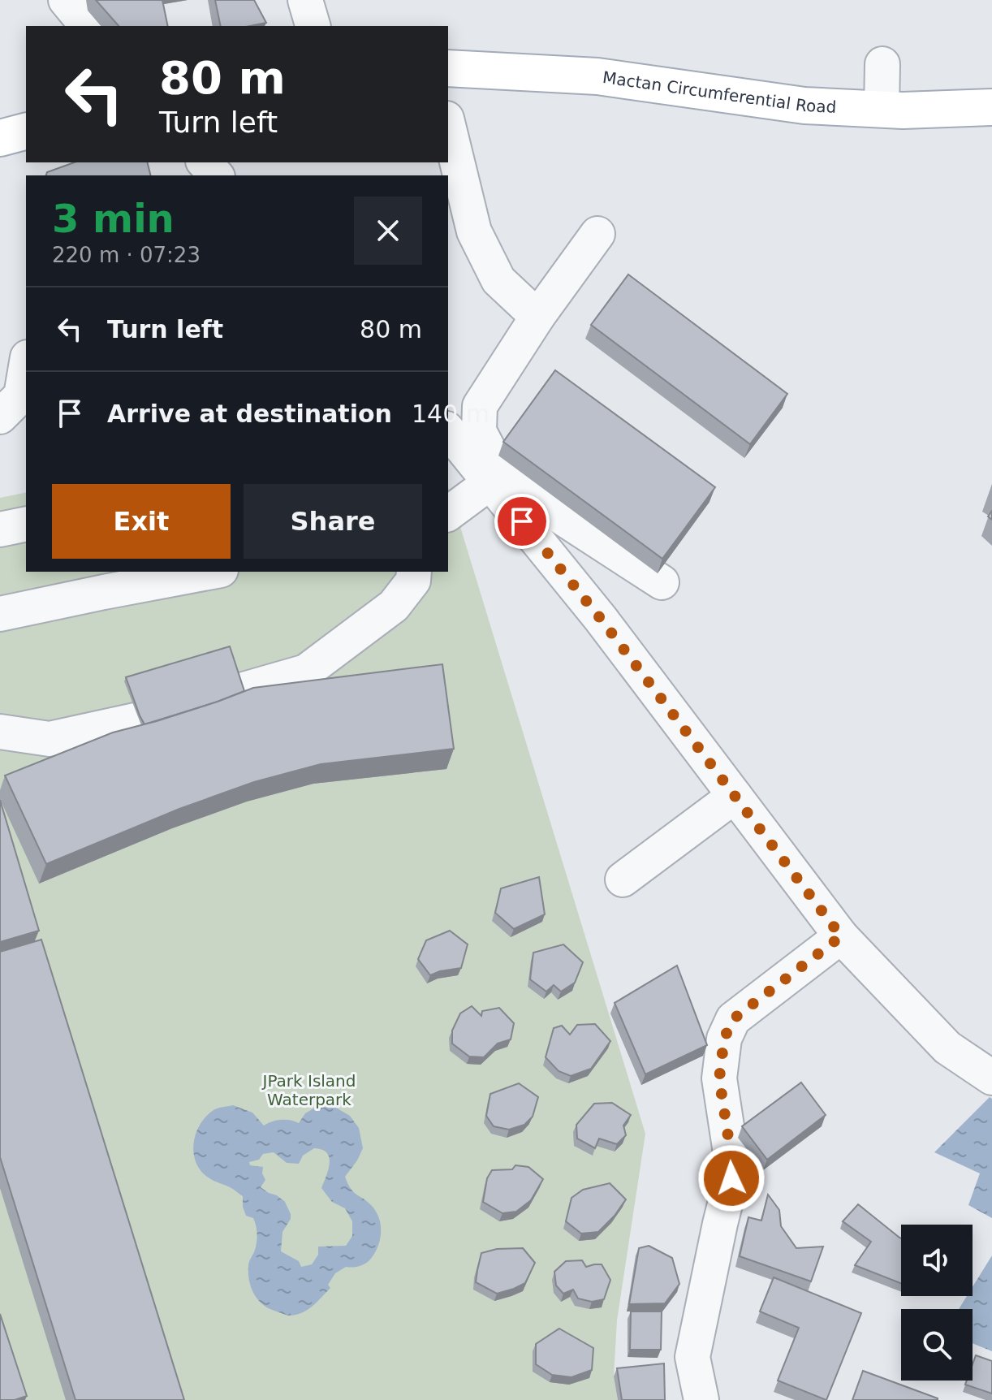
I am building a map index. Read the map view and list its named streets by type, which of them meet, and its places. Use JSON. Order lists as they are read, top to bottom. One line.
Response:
{"streets":{"main road":["Mactan Circumferential Road"]},"parks":["JPark Island Waterpark"],"page":{"turn":["80 m","Turn left"],"heading":["3 min","220 m · 07:23"],"list":[{"name":"Turn left","value":"80 m"},{"name":"Arrive at destination","value":"140 m"}],"buttons":["Exit","Share"]}}
